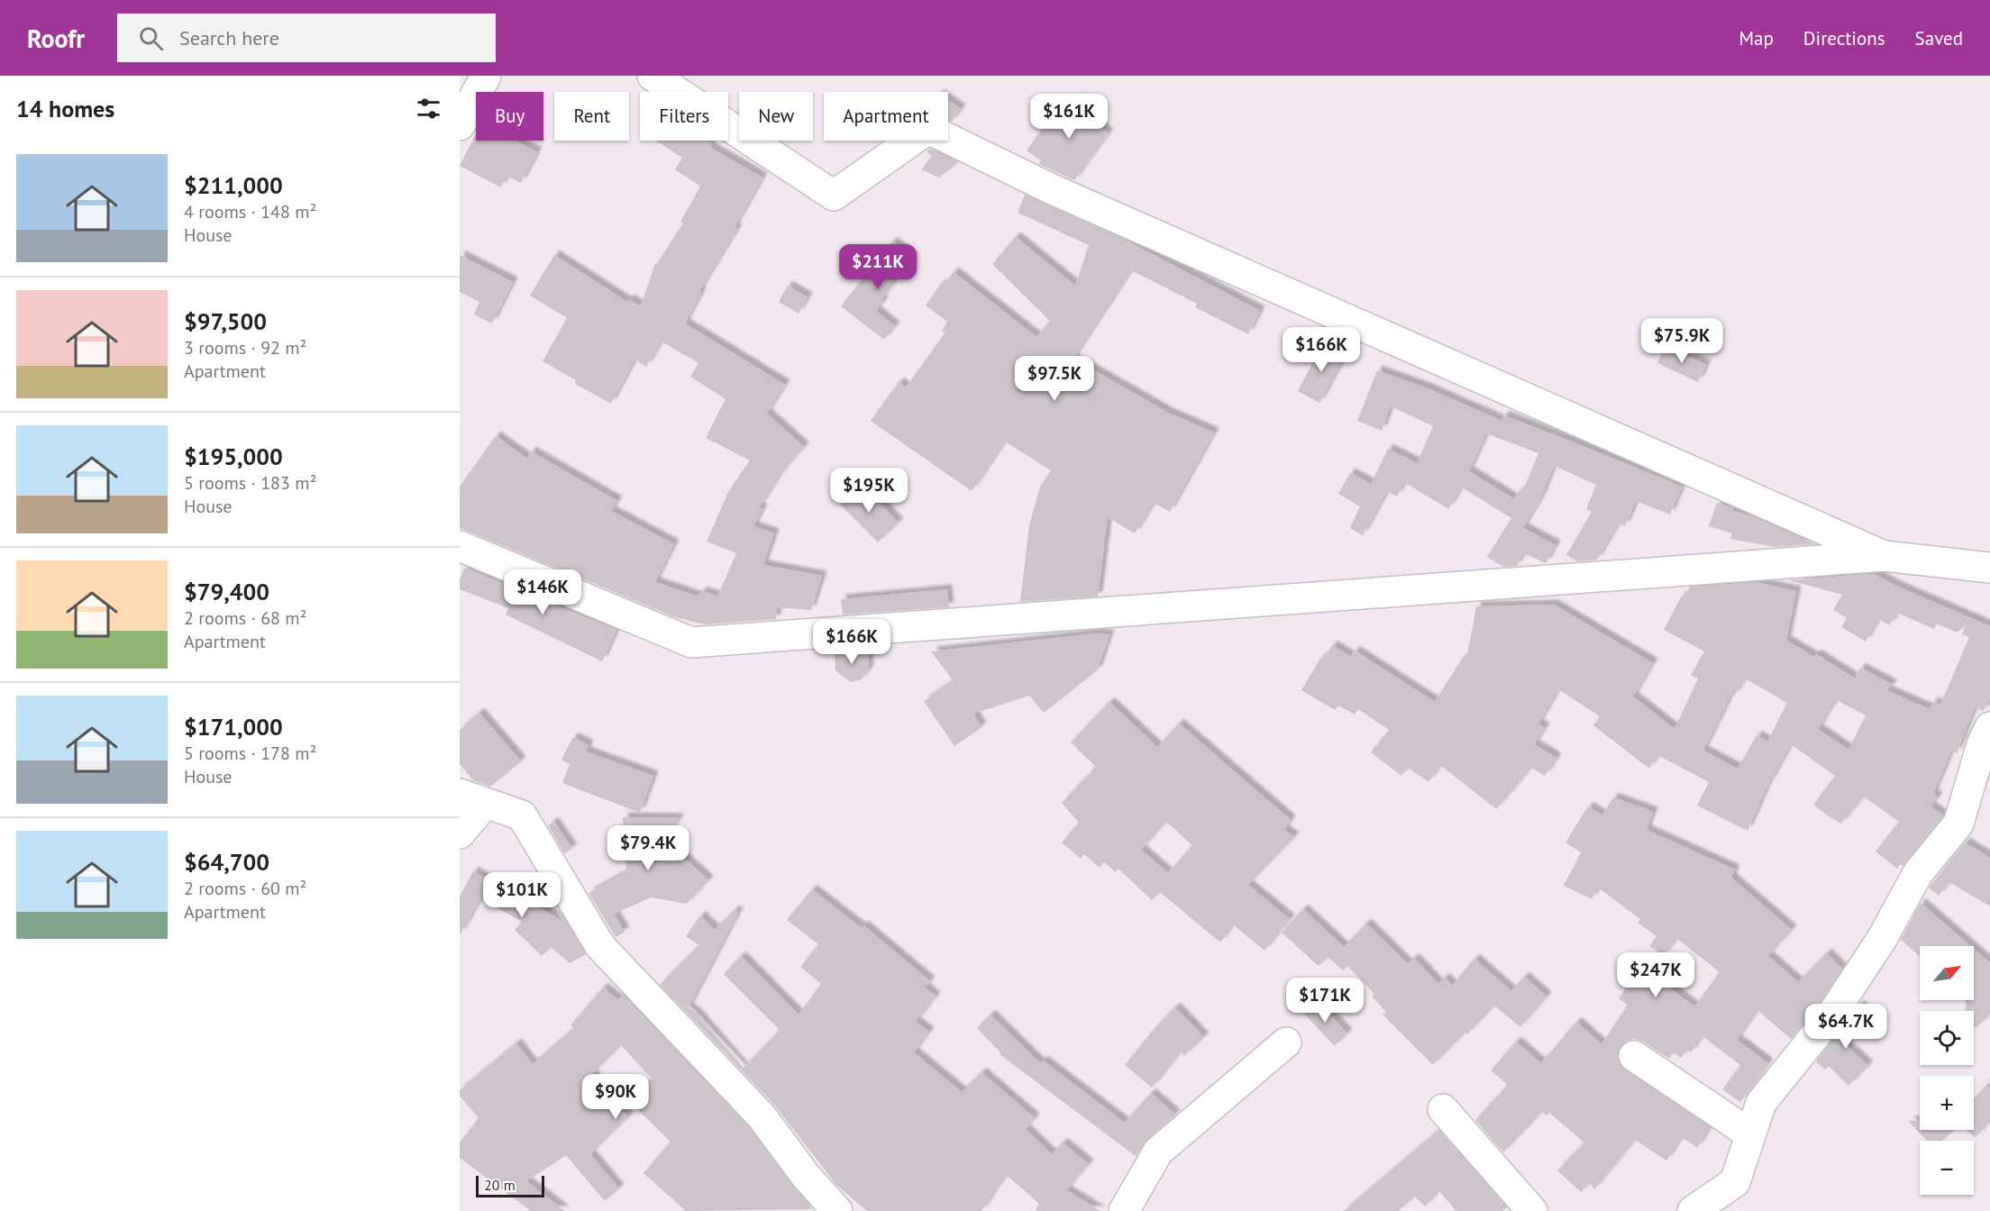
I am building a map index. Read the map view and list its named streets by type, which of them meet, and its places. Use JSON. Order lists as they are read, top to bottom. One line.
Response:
{"scale_bar":"20 m","north":"top right","page":{"header":"Roofr","search":"Search here","nav":["Map","Directions","Saved"],"heading":"14 homes","chip":["Buy","Rent","Filters","New","Apartment"],"price":["$161K","$211K","$75.9K","$166K","$97.5K","$195K","$146K","$166K","$79.4K","$101K","$247K","$171K","$64.7K","$90K"],"list":[{"name":"$211,000","note":"4 rooms · 148 m² · House"},{"name":"$97,500","note":"3 rooms · 92 m² · Apartment"},{"name":"$195,000","note":"5 rooms · 183 m² · House"},{"name":"$79,400","note":"2 rooms · 68 m² · Apartment"},{"name":"$171,000","note":"5 rooms · 178 m² · House"},{"name":"$64,700","note":"2 rooms · 60 m² · Apartment"}],"map_buttons":["+","−"],"scale":"20 m"}}
